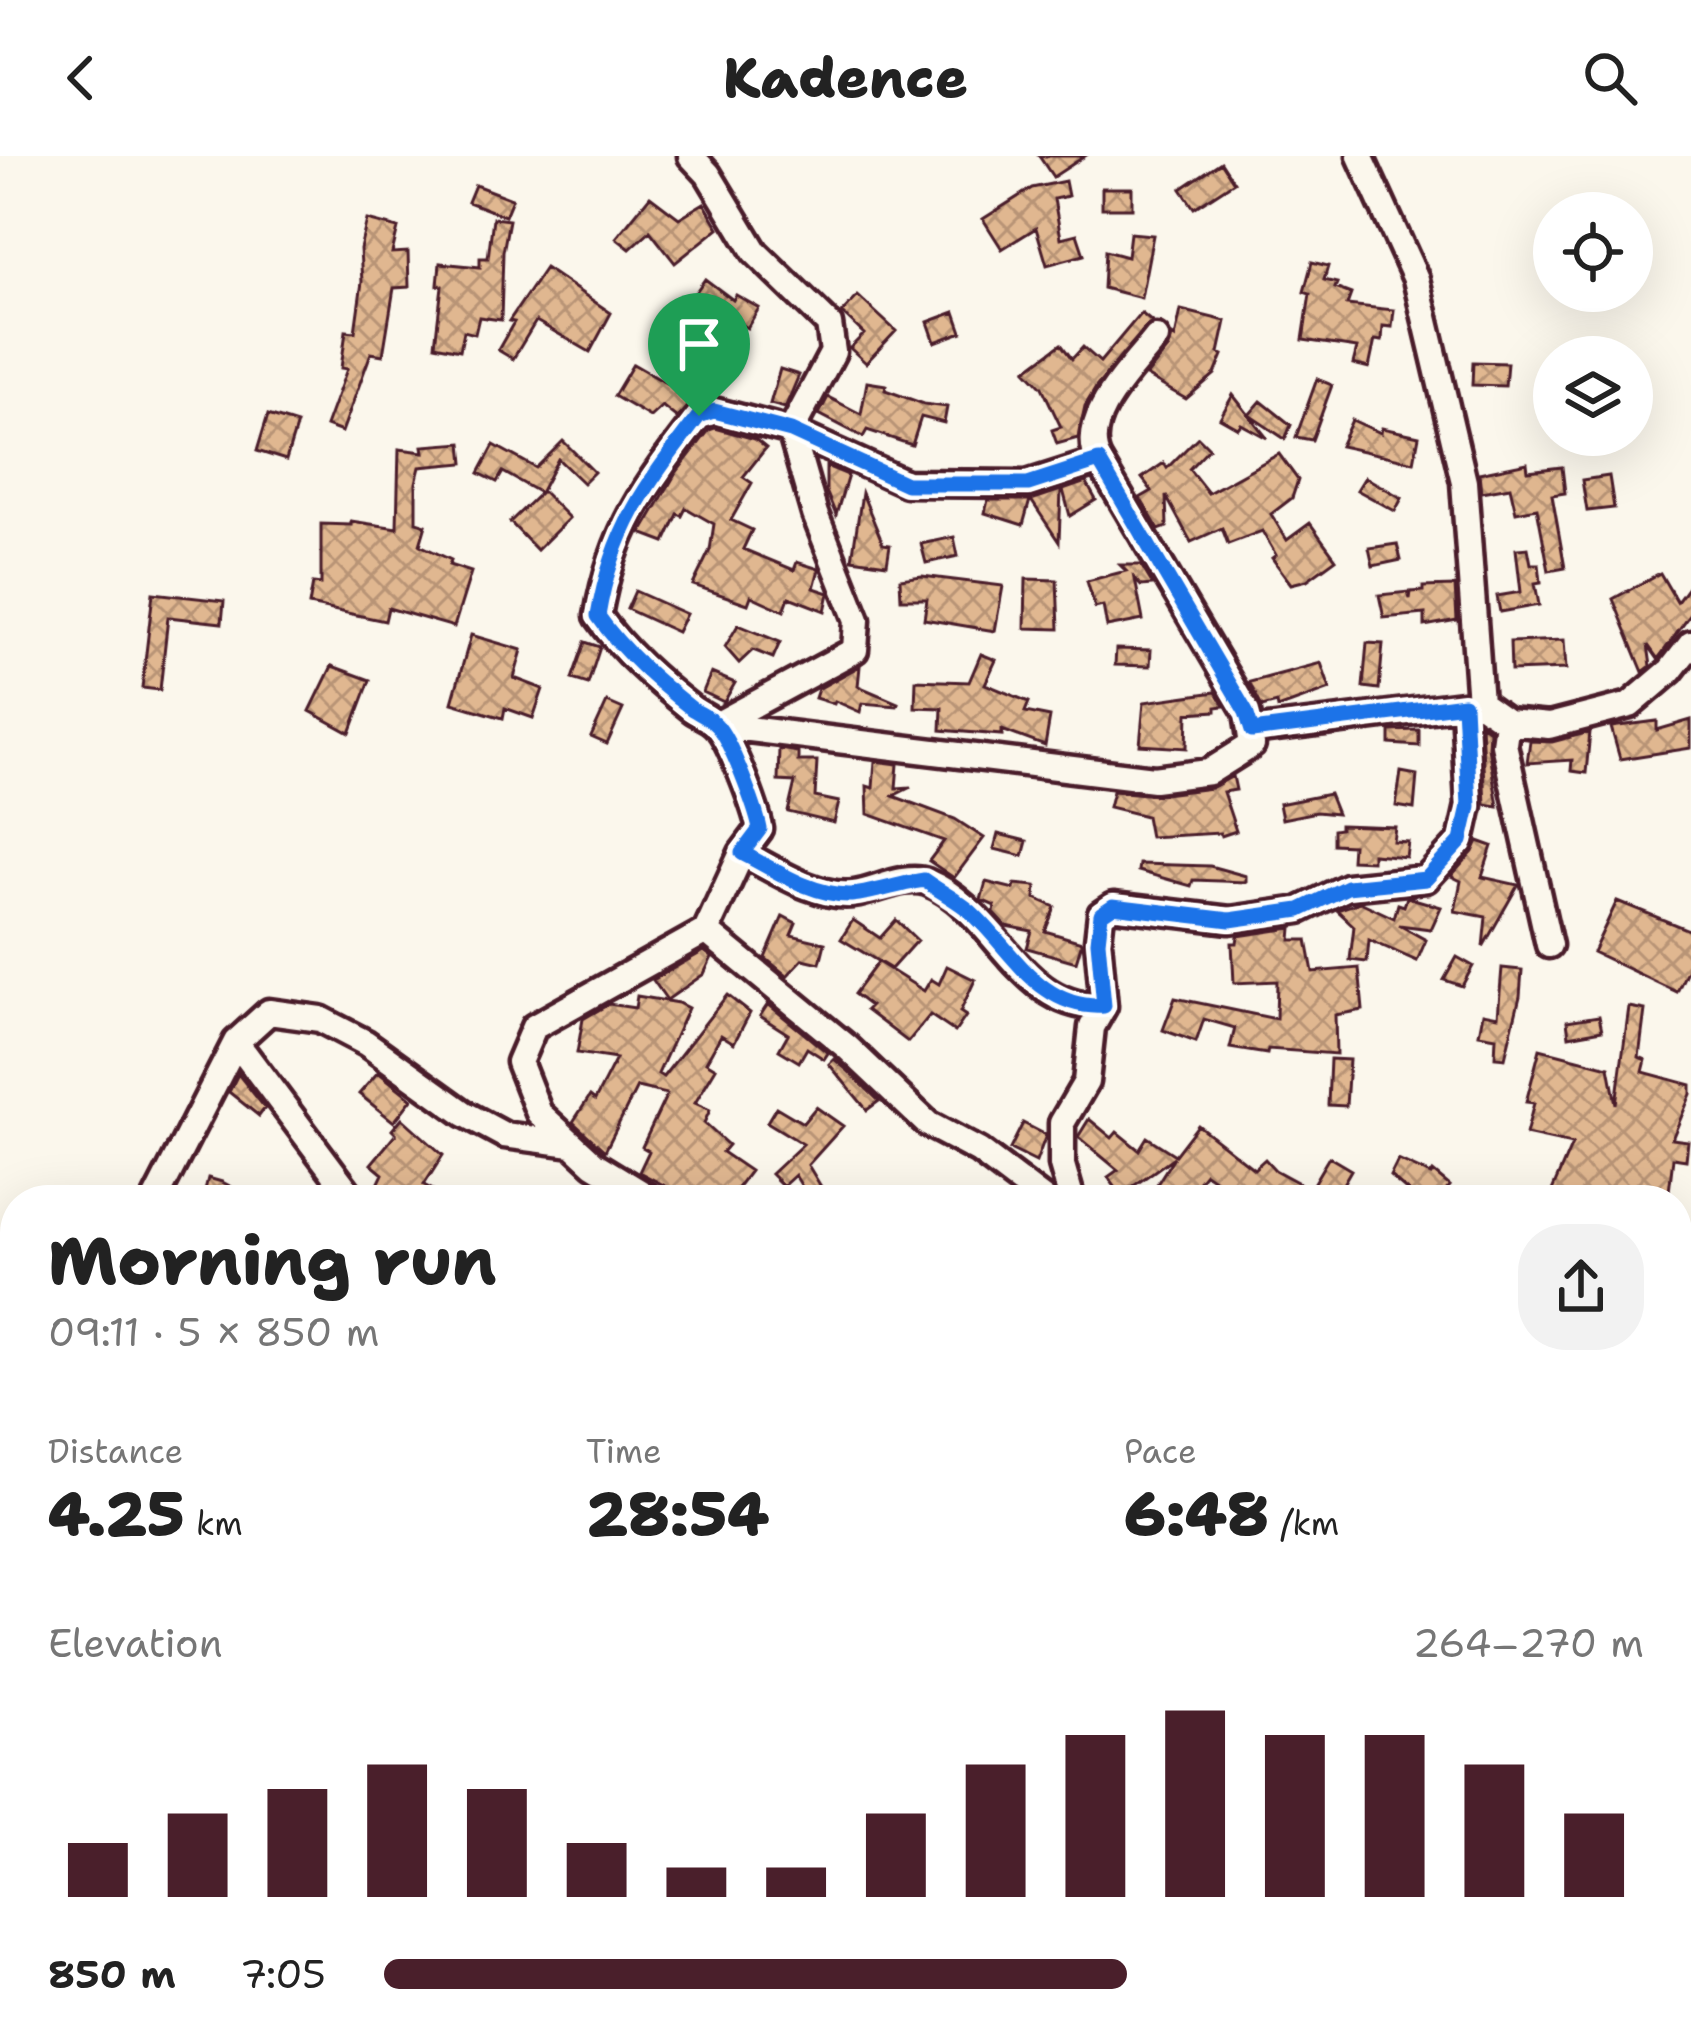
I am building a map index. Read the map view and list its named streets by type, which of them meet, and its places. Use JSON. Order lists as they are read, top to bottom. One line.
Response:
{"page":{"header":"Kadence","heading":["Morning run","09:11 · 5 × 850 m"],"stats":[["Distance","4.25 km"],["Time","28:54"],["Pace","6:48 /km"]],"chart":["Elevation","264–270 m"],"list":[{"name":"850 m","note":"7:05"}]}}
